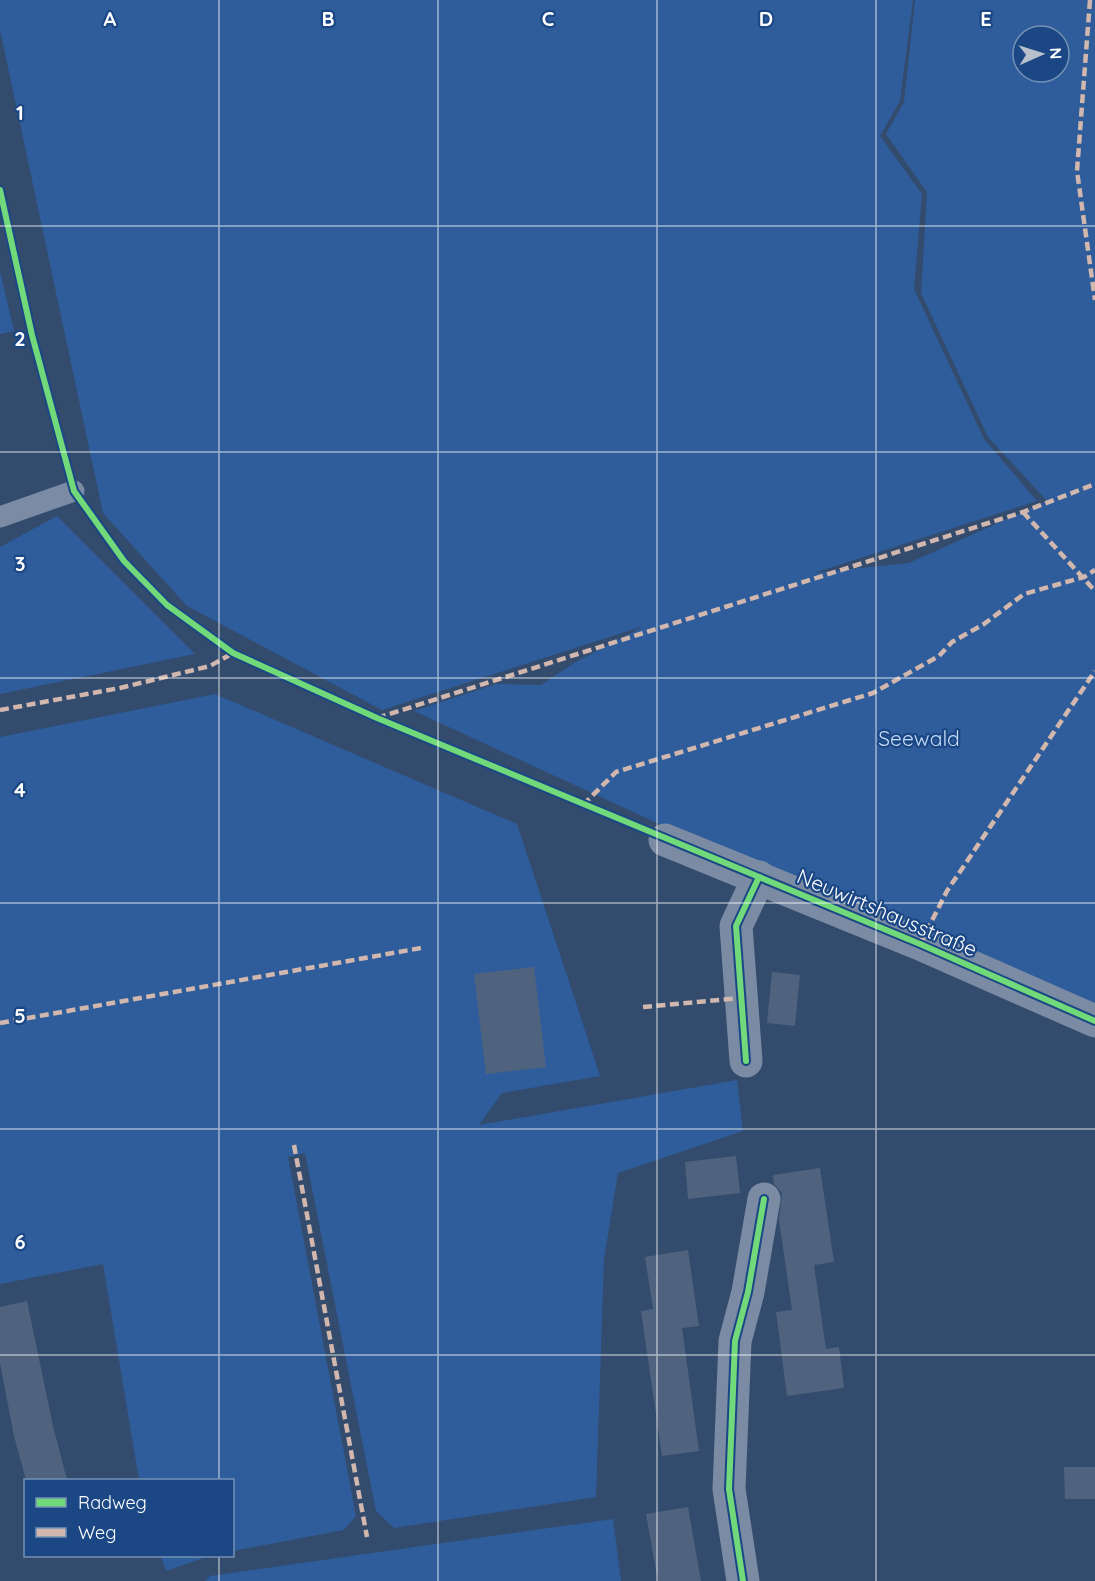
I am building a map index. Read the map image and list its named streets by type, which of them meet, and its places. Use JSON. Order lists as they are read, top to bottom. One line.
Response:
{"streets":{"street":["Neuwirtshausstraße"]},"parks":["Seewald"],"legend":["Radweg","Weg"],"north":"right","grid":{"columns":["A","B","C","D","E"],"rows":["1","2","3","4","5","6"]}}
